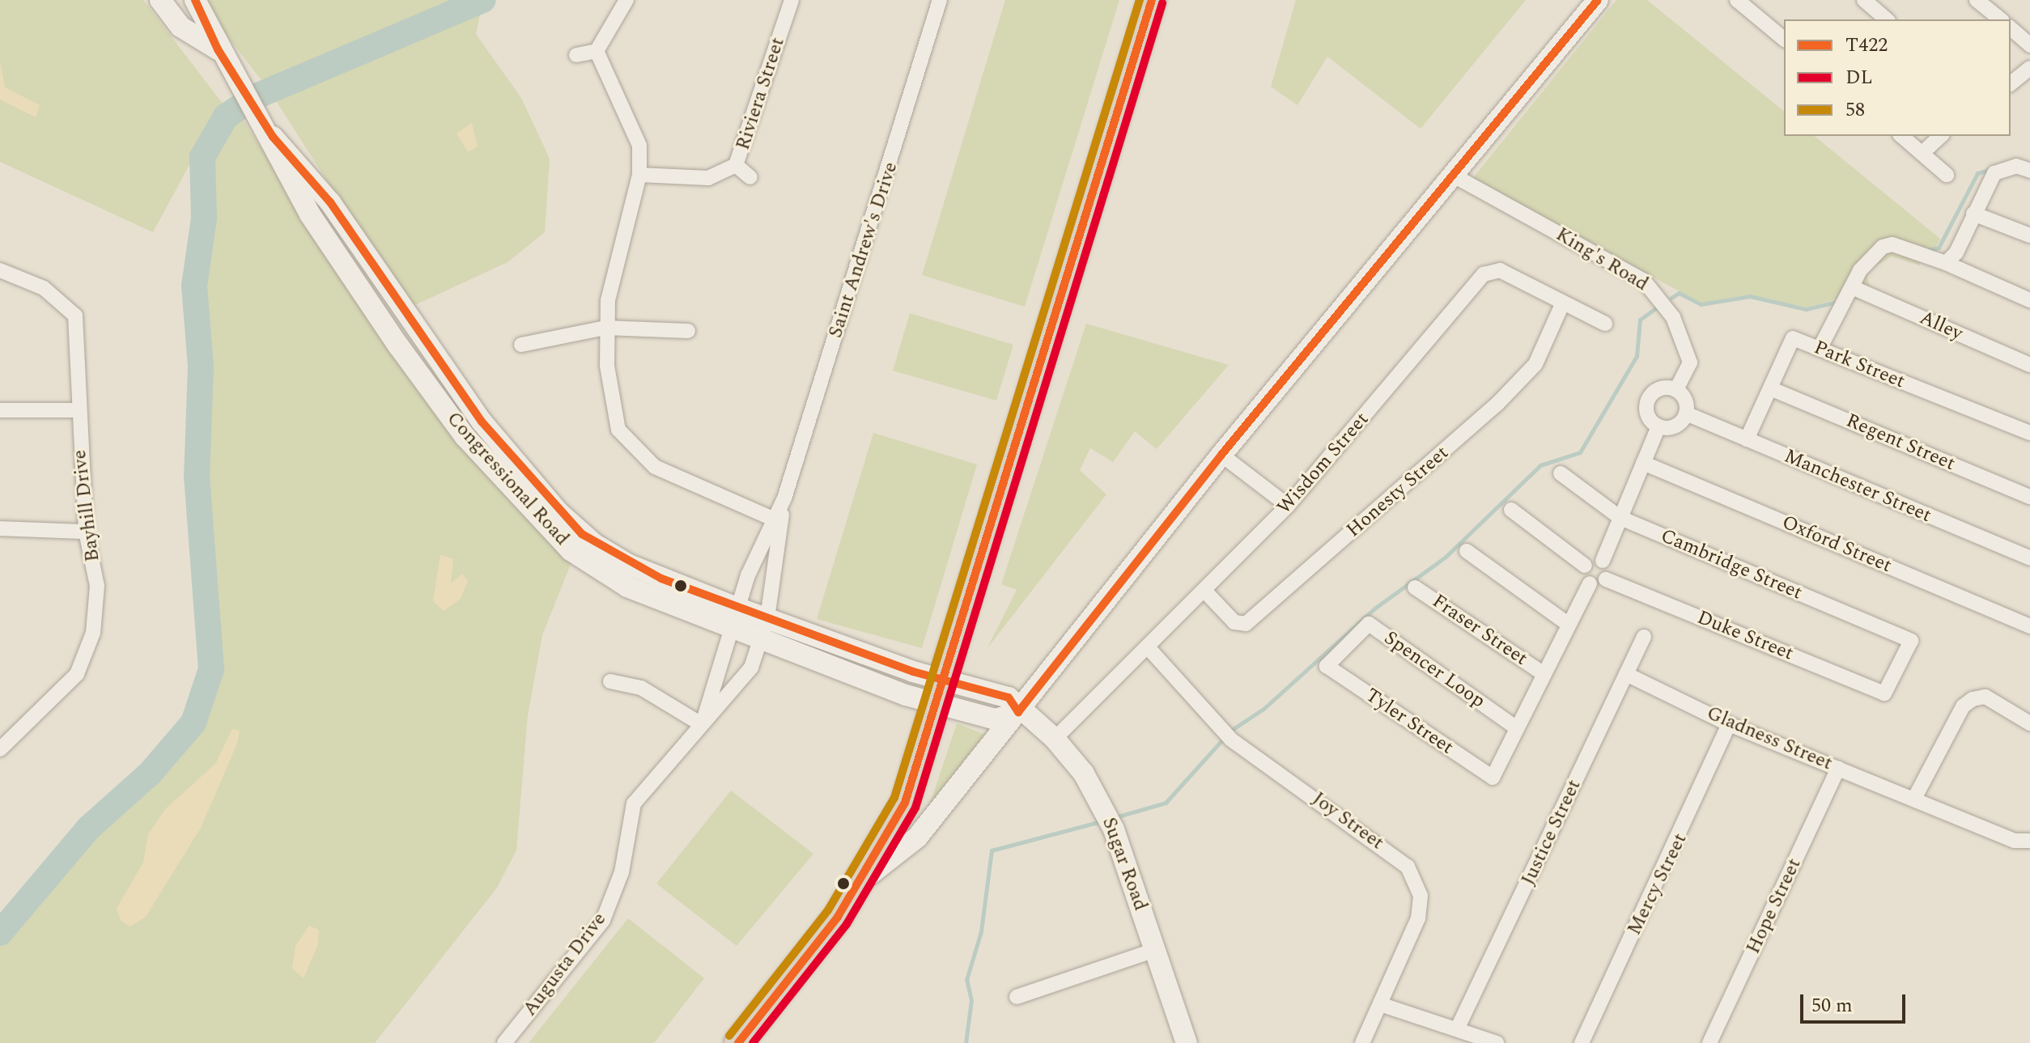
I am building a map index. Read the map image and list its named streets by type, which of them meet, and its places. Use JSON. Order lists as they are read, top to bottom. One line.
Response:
{"streets":{"main road":["Congressional Road","Sugar Road"],"street":["Riviera Street","Saint Andrew's Drive","King's Road","Alley","Park Street","Regent Street","Wisdom Street","Manchester Street","Honesty Street","Bayhill Drive","Oxford Street","Cambridge Street","Fraser Street","Duke Street","Spencer Loop","Tyler Street","Gladness Street","Joy Street","Justice Street","Mercy Street","Hope Street","Augusta Drive"]},"crossings":[["Saint Andrew's Drive","Congressional Road"],["Saint Andrew's Drive","Augusta Drive"],["King's Road","Manchester Street"],["Park Street","Regent Street"],["Park Street","Manchester Street"],["Wisdom Street","Honesty Street"],["Wisdom Street","Joy Street"],["Wisdom Street","Sugar Road"],["Congressional Road","Sugar Road"],["Congressional Road","Augusta Drive"],["Cambridge Street","Duke Street"],["Spencer Loop","Tyler Street"],["Gladness Street","Justice Street"],["Gladness Street","Mercy Street"],["Gladness Street","Hope Street"]],"lines":["transit line T422","transit line 58","transit line DL"],"legend":["T422","DL","58"],"scale_bar":"50 m"}
